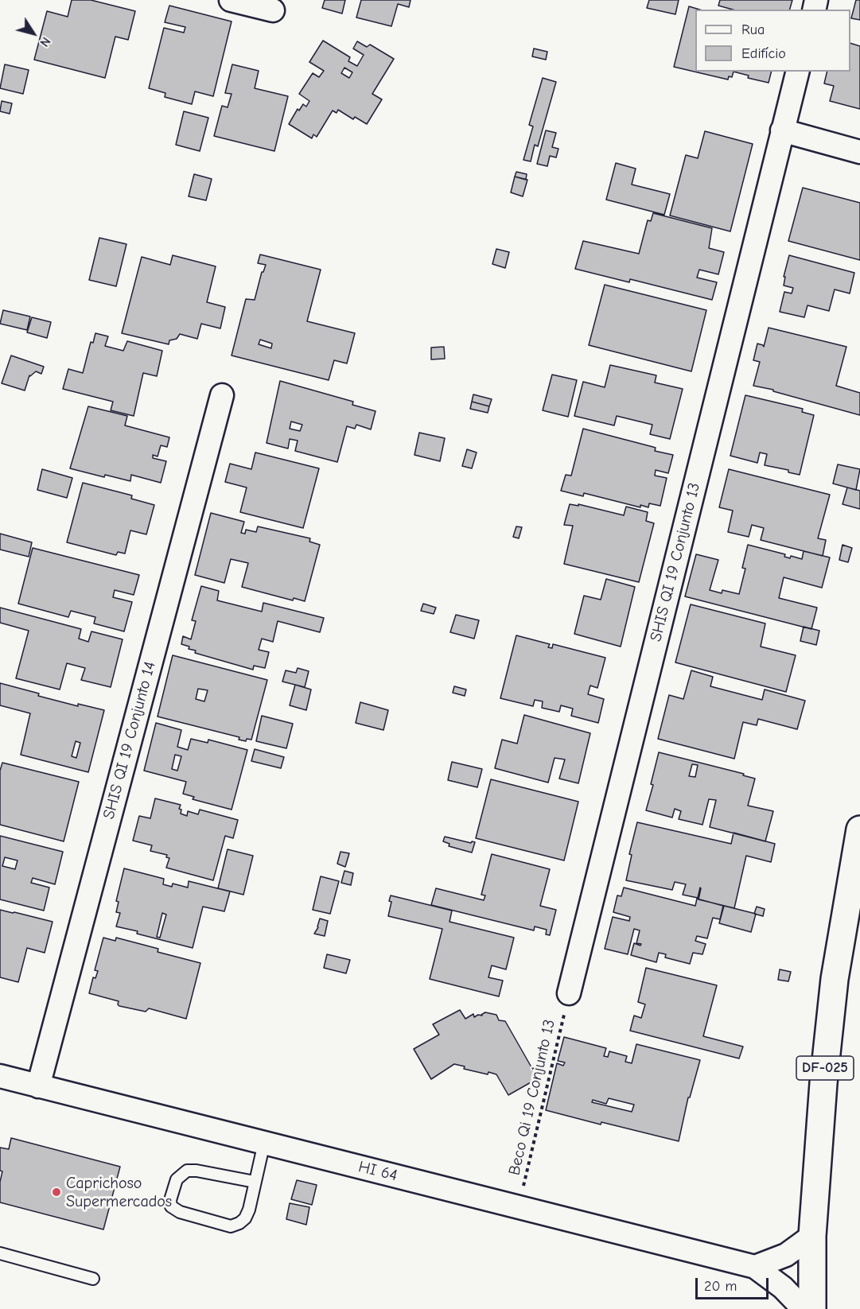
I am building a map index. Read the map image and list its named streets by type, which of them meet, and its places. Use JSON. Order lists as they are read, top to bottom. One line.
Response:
{"streets":{"main road":["DF-025"],"street":["SHIS QI 19 Conjunto 13","SHIS QI 19 Conjunto 14","HI 64"],"path":["Beco Qi 19 Conjunto 13"]},"crossings":[["SHIS QI 19 Conjunto 13","Beco Qi 19 Conjunto 13"],["SHIS QI 19 Conjunto 14","HI 64"],["Beco Qi 19 Conjunto 13","HI 64"]],"places":["Caprichoso Supermercados"],"legend":["Rua","Edifício"],"scale_bar":"20 m","north":"bottom right"}
